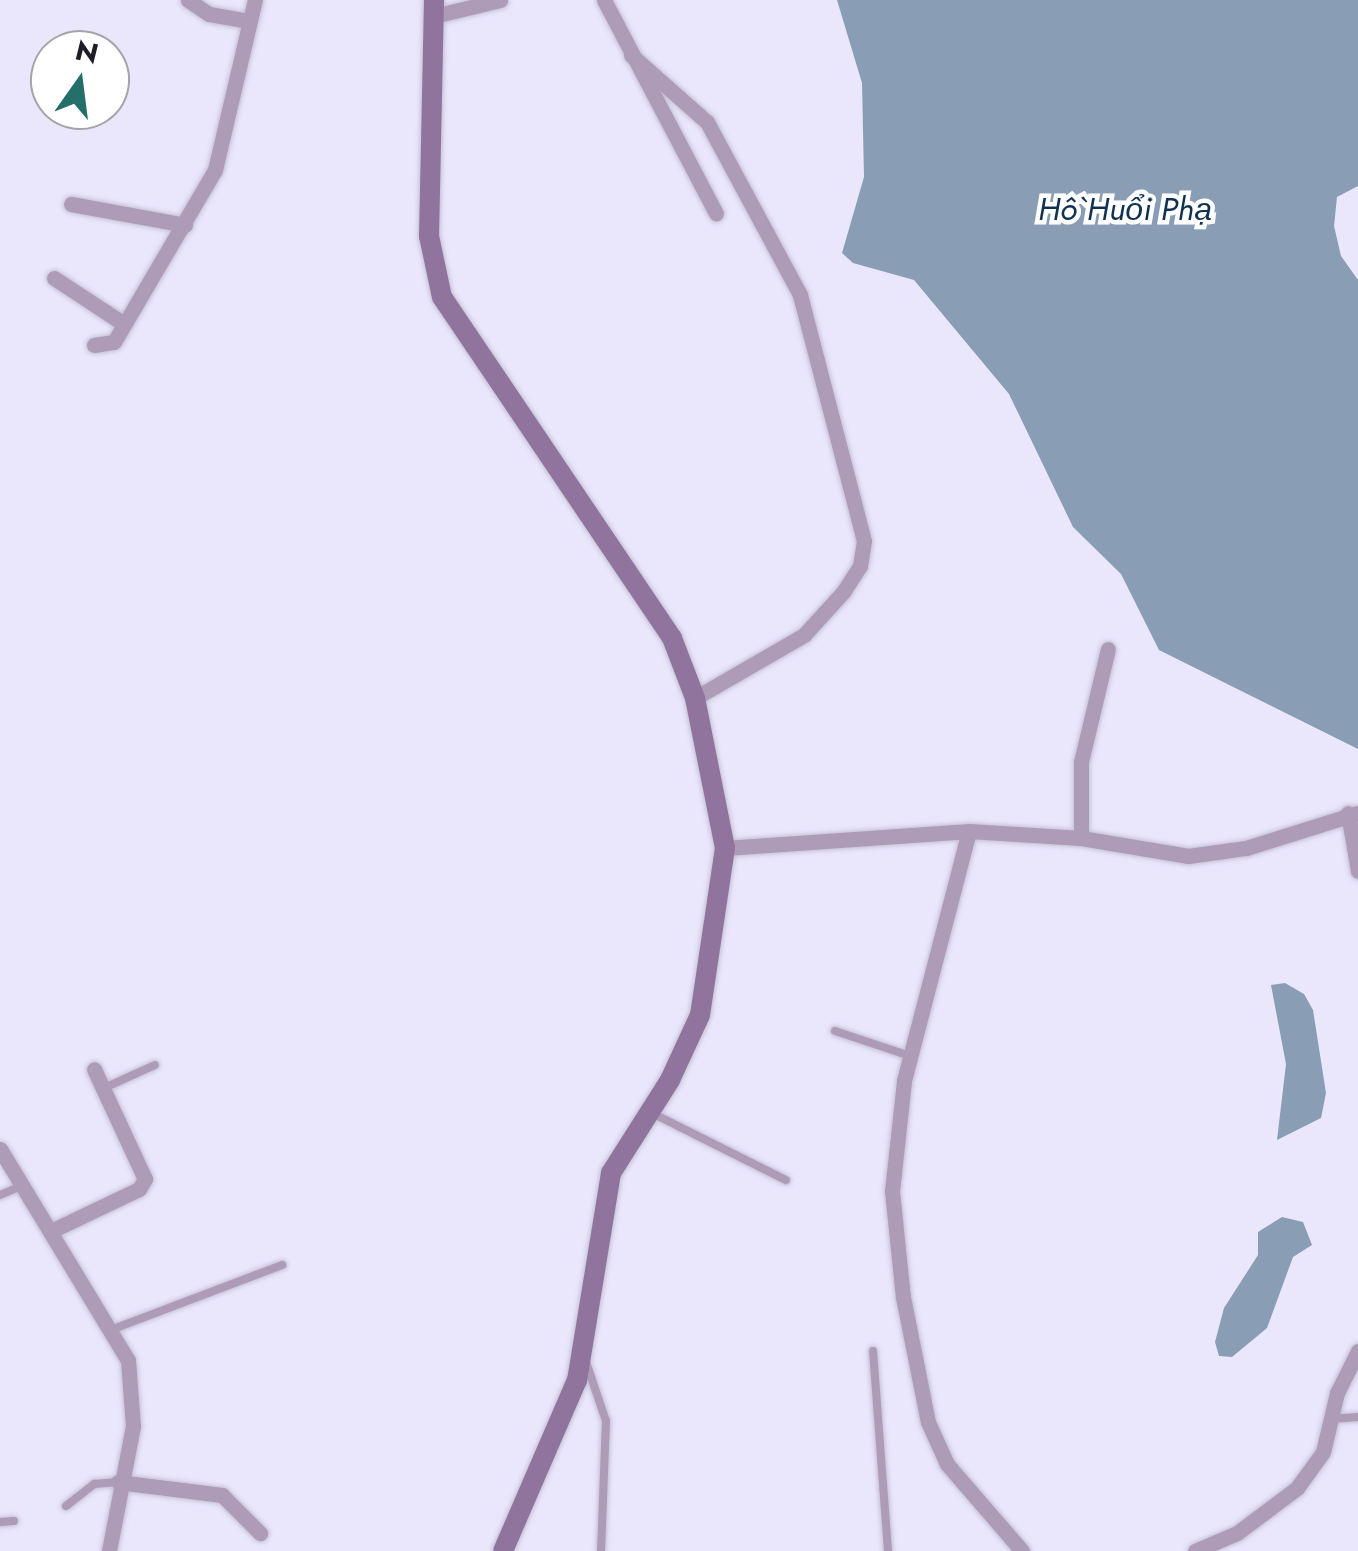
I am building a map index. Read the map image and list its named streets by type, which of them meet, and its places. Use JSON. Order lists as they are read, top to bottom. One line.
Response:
{"water":["Hồ Huổi Phạ"],"north":"top"}
